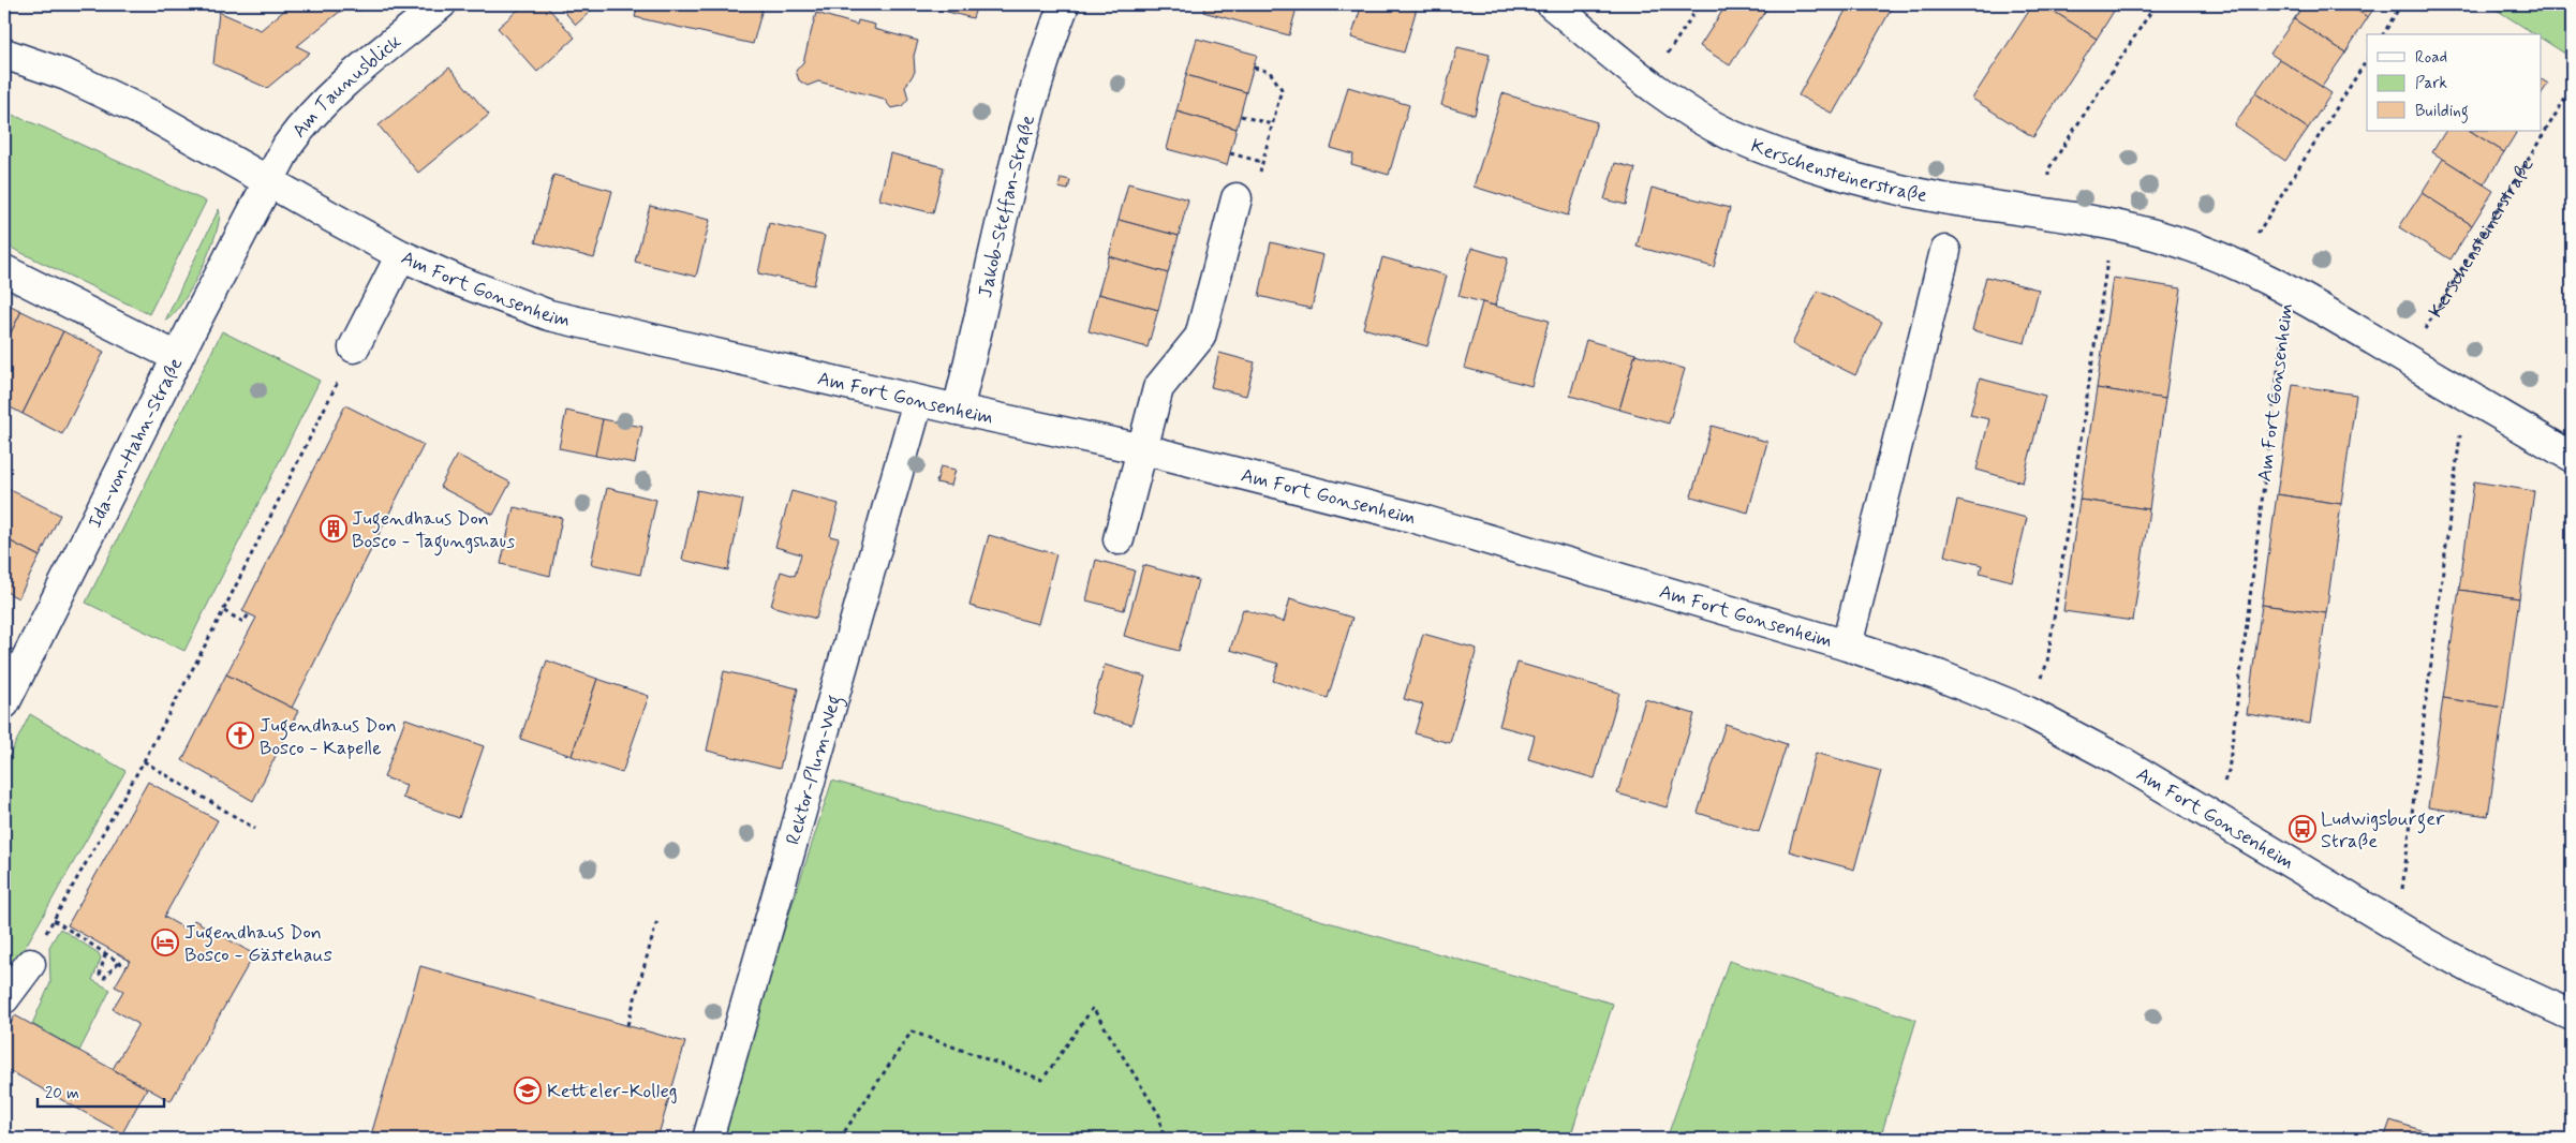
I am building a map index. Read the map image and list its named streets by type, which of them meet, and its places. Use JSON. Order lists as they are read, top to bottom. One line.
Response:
{"streets":{"street":["Am Taunusblick","Kerschensteinerstraße","Jakob-Steffan-Straße","Am Fort Gonsenheim","Ida-von-Hahn-Straße","Rektor-Plum-Weg"]},"crossings":[["Am Taunusblick","Am Fort Gonsenheim"],["Am Taunusblick","Ida-von-Hahn-Straße"],["Kerschensteinerstraße","Am Fort Gonsenheim"],["Jakob-Steffan-Straße","Am Fort Gonsenheim"],["Am Fort Gonsenheim","Ida-von-Hahn-Straße"],["Am Fort Gonsenheim","Rektor-Plum-Weg"]],"places":{"building":["Jugendhaus Don Bosco - Tagungshaus"],"church":["Jugendhaus Don Bosco - Kapelle"],"bus stop":["Ludwigsburger Straße"],"hotel":["Jugendhaus Don Bosco - Gästehaus"],"school or university":["Ketteler-Kolleg"]},"legend":["Road","Park","Building"],"scale_bar":"20 m"}
